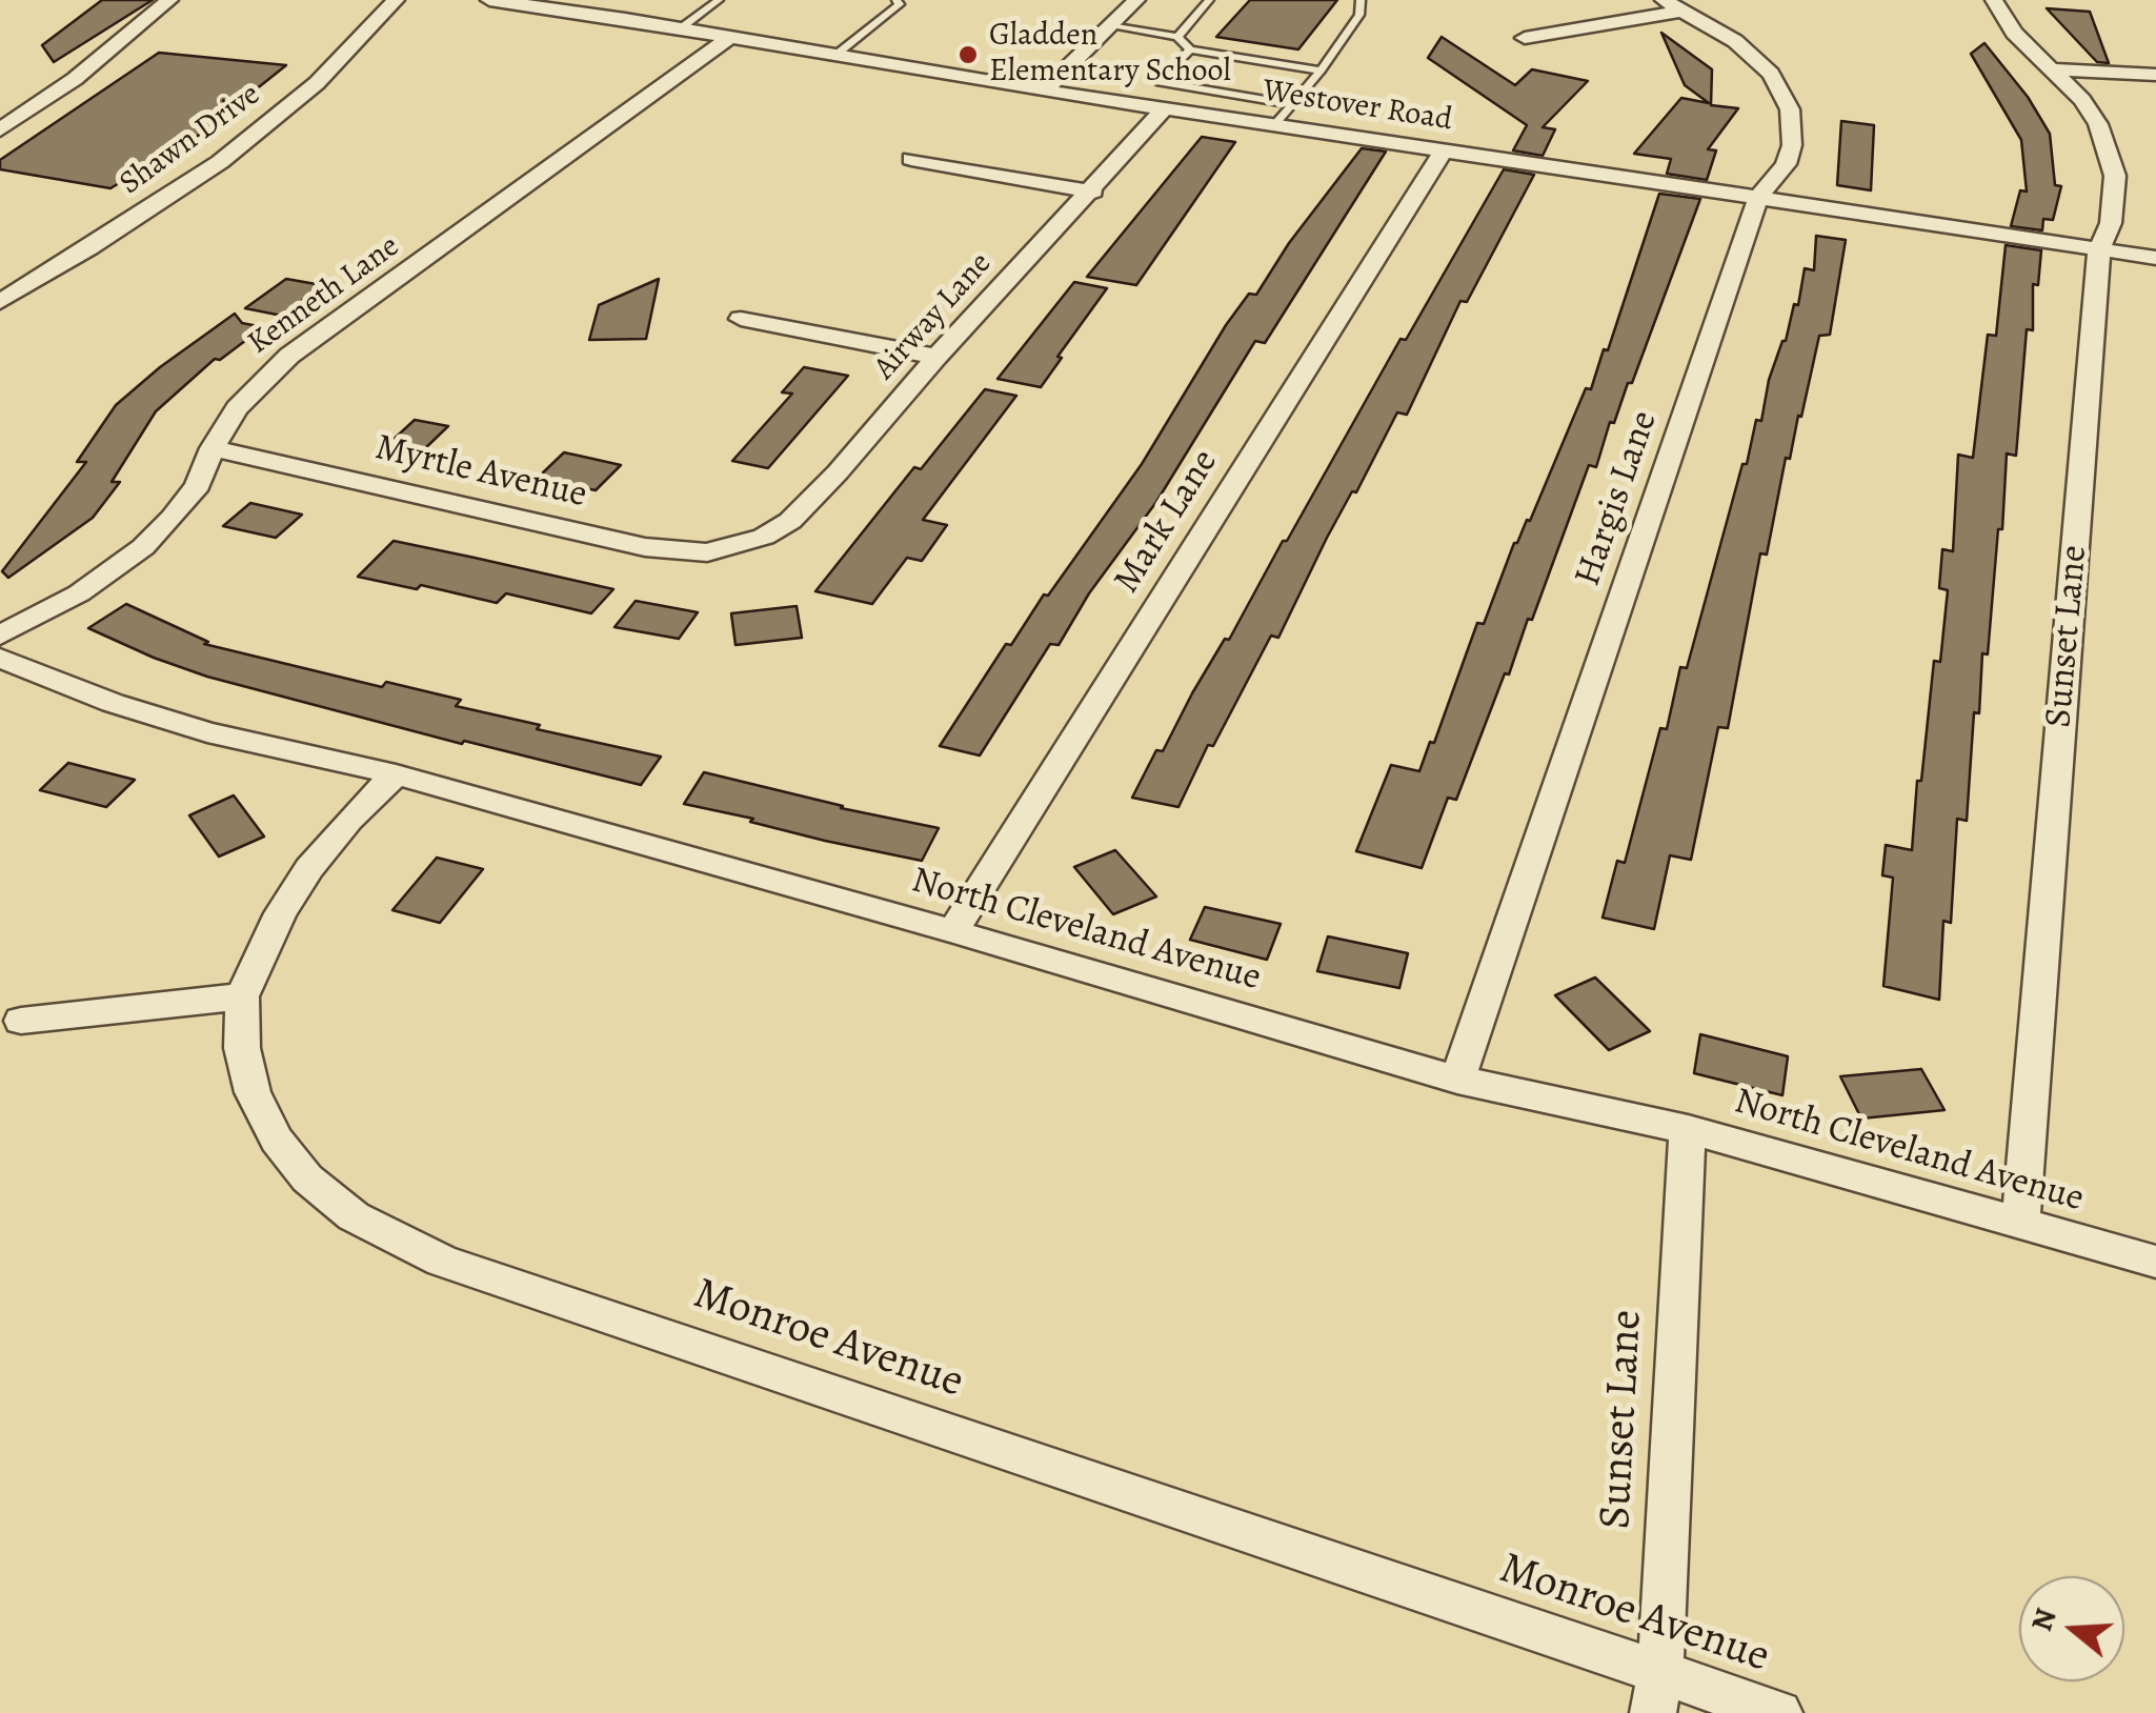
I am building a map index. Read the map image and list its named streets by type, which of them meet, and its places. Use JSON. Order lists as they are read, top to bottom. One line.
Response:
{"streets":{"street":["Westover Road","Shawn Drive","Kenneth Lane","Airway Lane","Myrtle Avenue","Hargis Lane","Mark Lane","Sunset Lane","North Cleveland Avenue","Monroe Avenue"]},"crossings":[["Westover Road","Kenneth Lane"],["Westover Road","Airway Lane"],["Westover Road","Hargis Lane"],["Westover Road","Mark Lane"],["Westover Road","Sunset Lane"],["Kenneth Lane","Myrtle Avenue"],["Airway Lane","Myrtle Avenue"],["Hargis Lane","North Cleveland Avenue"],["Mark Lane","North Cleveland Avenue"],["Sunset Lane","North Cleveland Avenue"],["Sunset Lane","Monroe Avenue"],["North Cleveland Avenue","Monroe Avenue"]],"places":["Gladden Elementary School"],"north":"left"}
